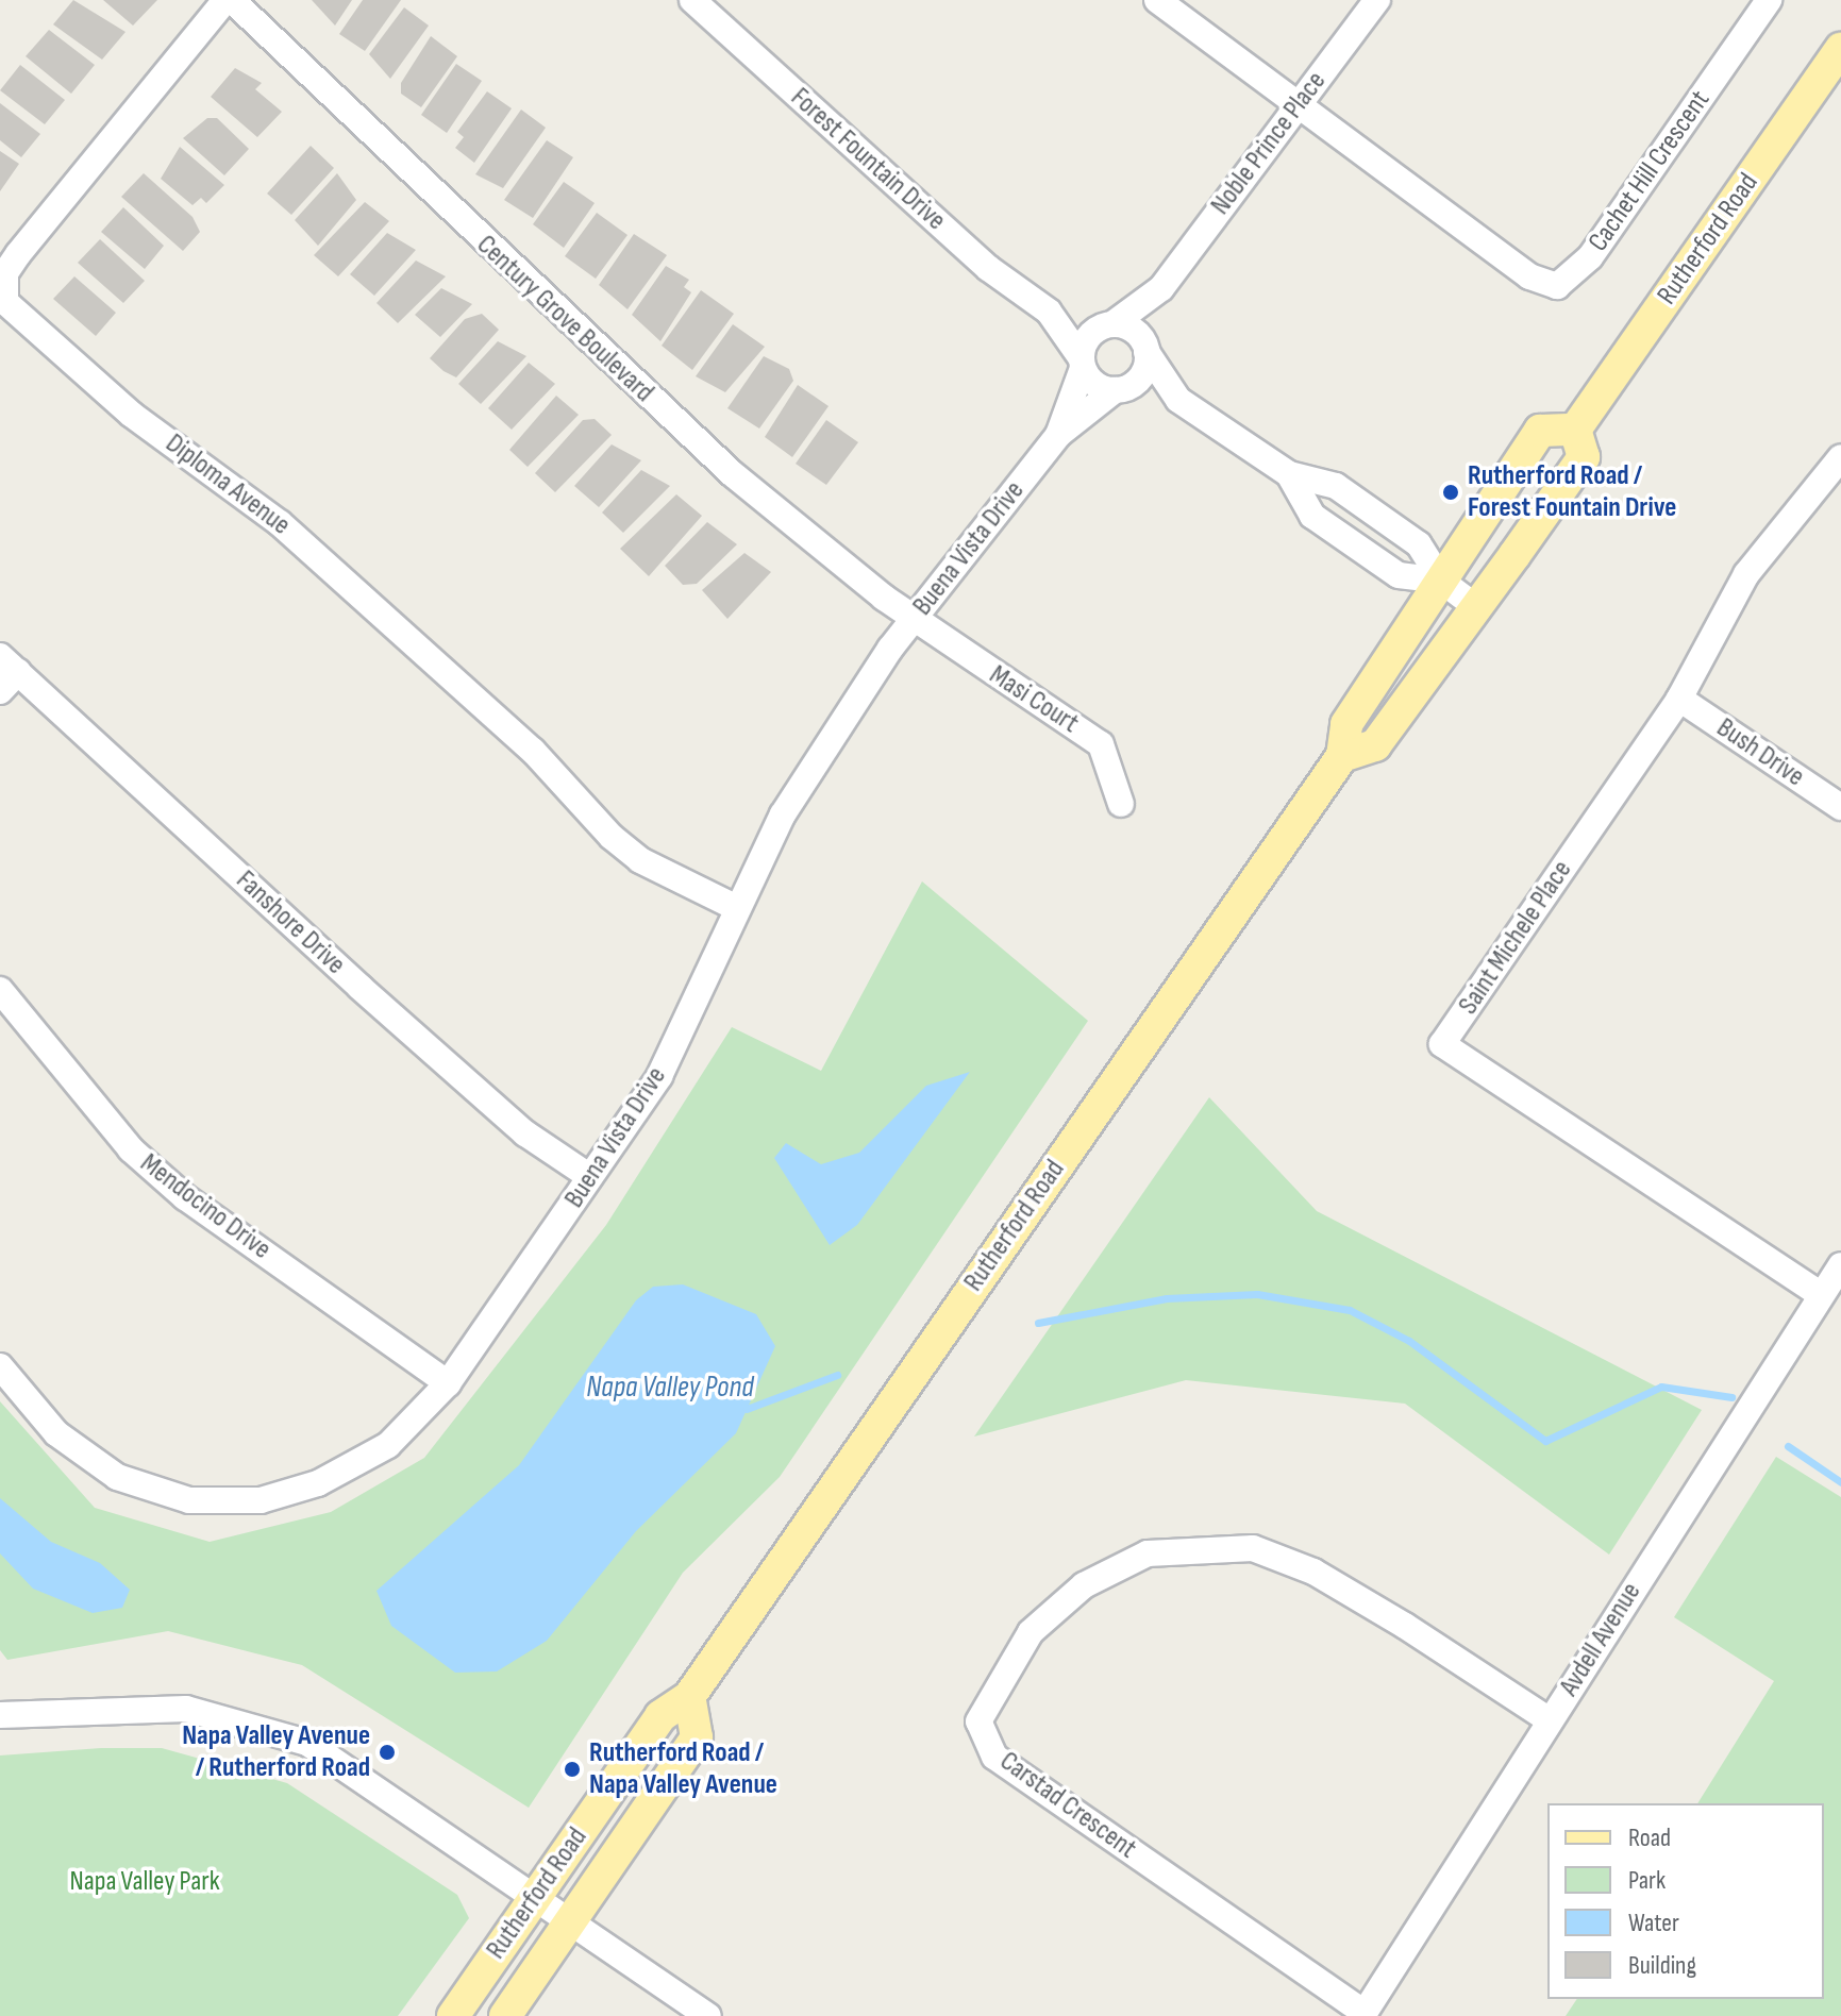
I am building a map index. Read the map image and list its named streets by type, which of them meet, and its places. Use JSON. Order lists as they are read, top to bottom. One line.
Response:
{"streets":{"main road":["Rutherford Road"],"street":["Noble Prince Place","Forest Fountain Drive","Cachet Hill Crescent","Century Grove Boulevard","Diploma Avenue","Buena Vista Drive","Masi Court","Bush Drive","Fanshore Drive","Saint Michele Place","Mendocino Drive","Avdell Avenue","Carstad Crescent"]},"crossings":[["Noble Prince Place","Forest Fountain Drive"],["Noble Prince Place","Cachet Hill Crescent"],["Noble Prince Place","Buena Vista Drive"],["Forest Fountain Drive","Buena Vista Drive"],["Century Grove Boulevard","Buena Vista Drive"],["Century Grove Boulevard","Masi Court"],["Diploma Avenue","Buena Vista Drive"],["Buena Vista Drive","Masi Court"],["Buena Vista Drive","Fanshore Drive"],["Buena Vista Drive","Mendocino Drive"],["Bush Drive","Saint Michele Place"],["Saint Michele Place","Avdell Avenue"],["Avdell Avenue","Carstad Crescent"]],"water":["Napa Valley Pond"],"parks":["Napa Valley Park"],"places":["Rutherford Road / Forest Fountain Drive","Napa Valley Avenue / Rutherford Road","Rutherford Road / Napa Valley Avenue"],"legend":["Road","Park","Water","Building"]}
